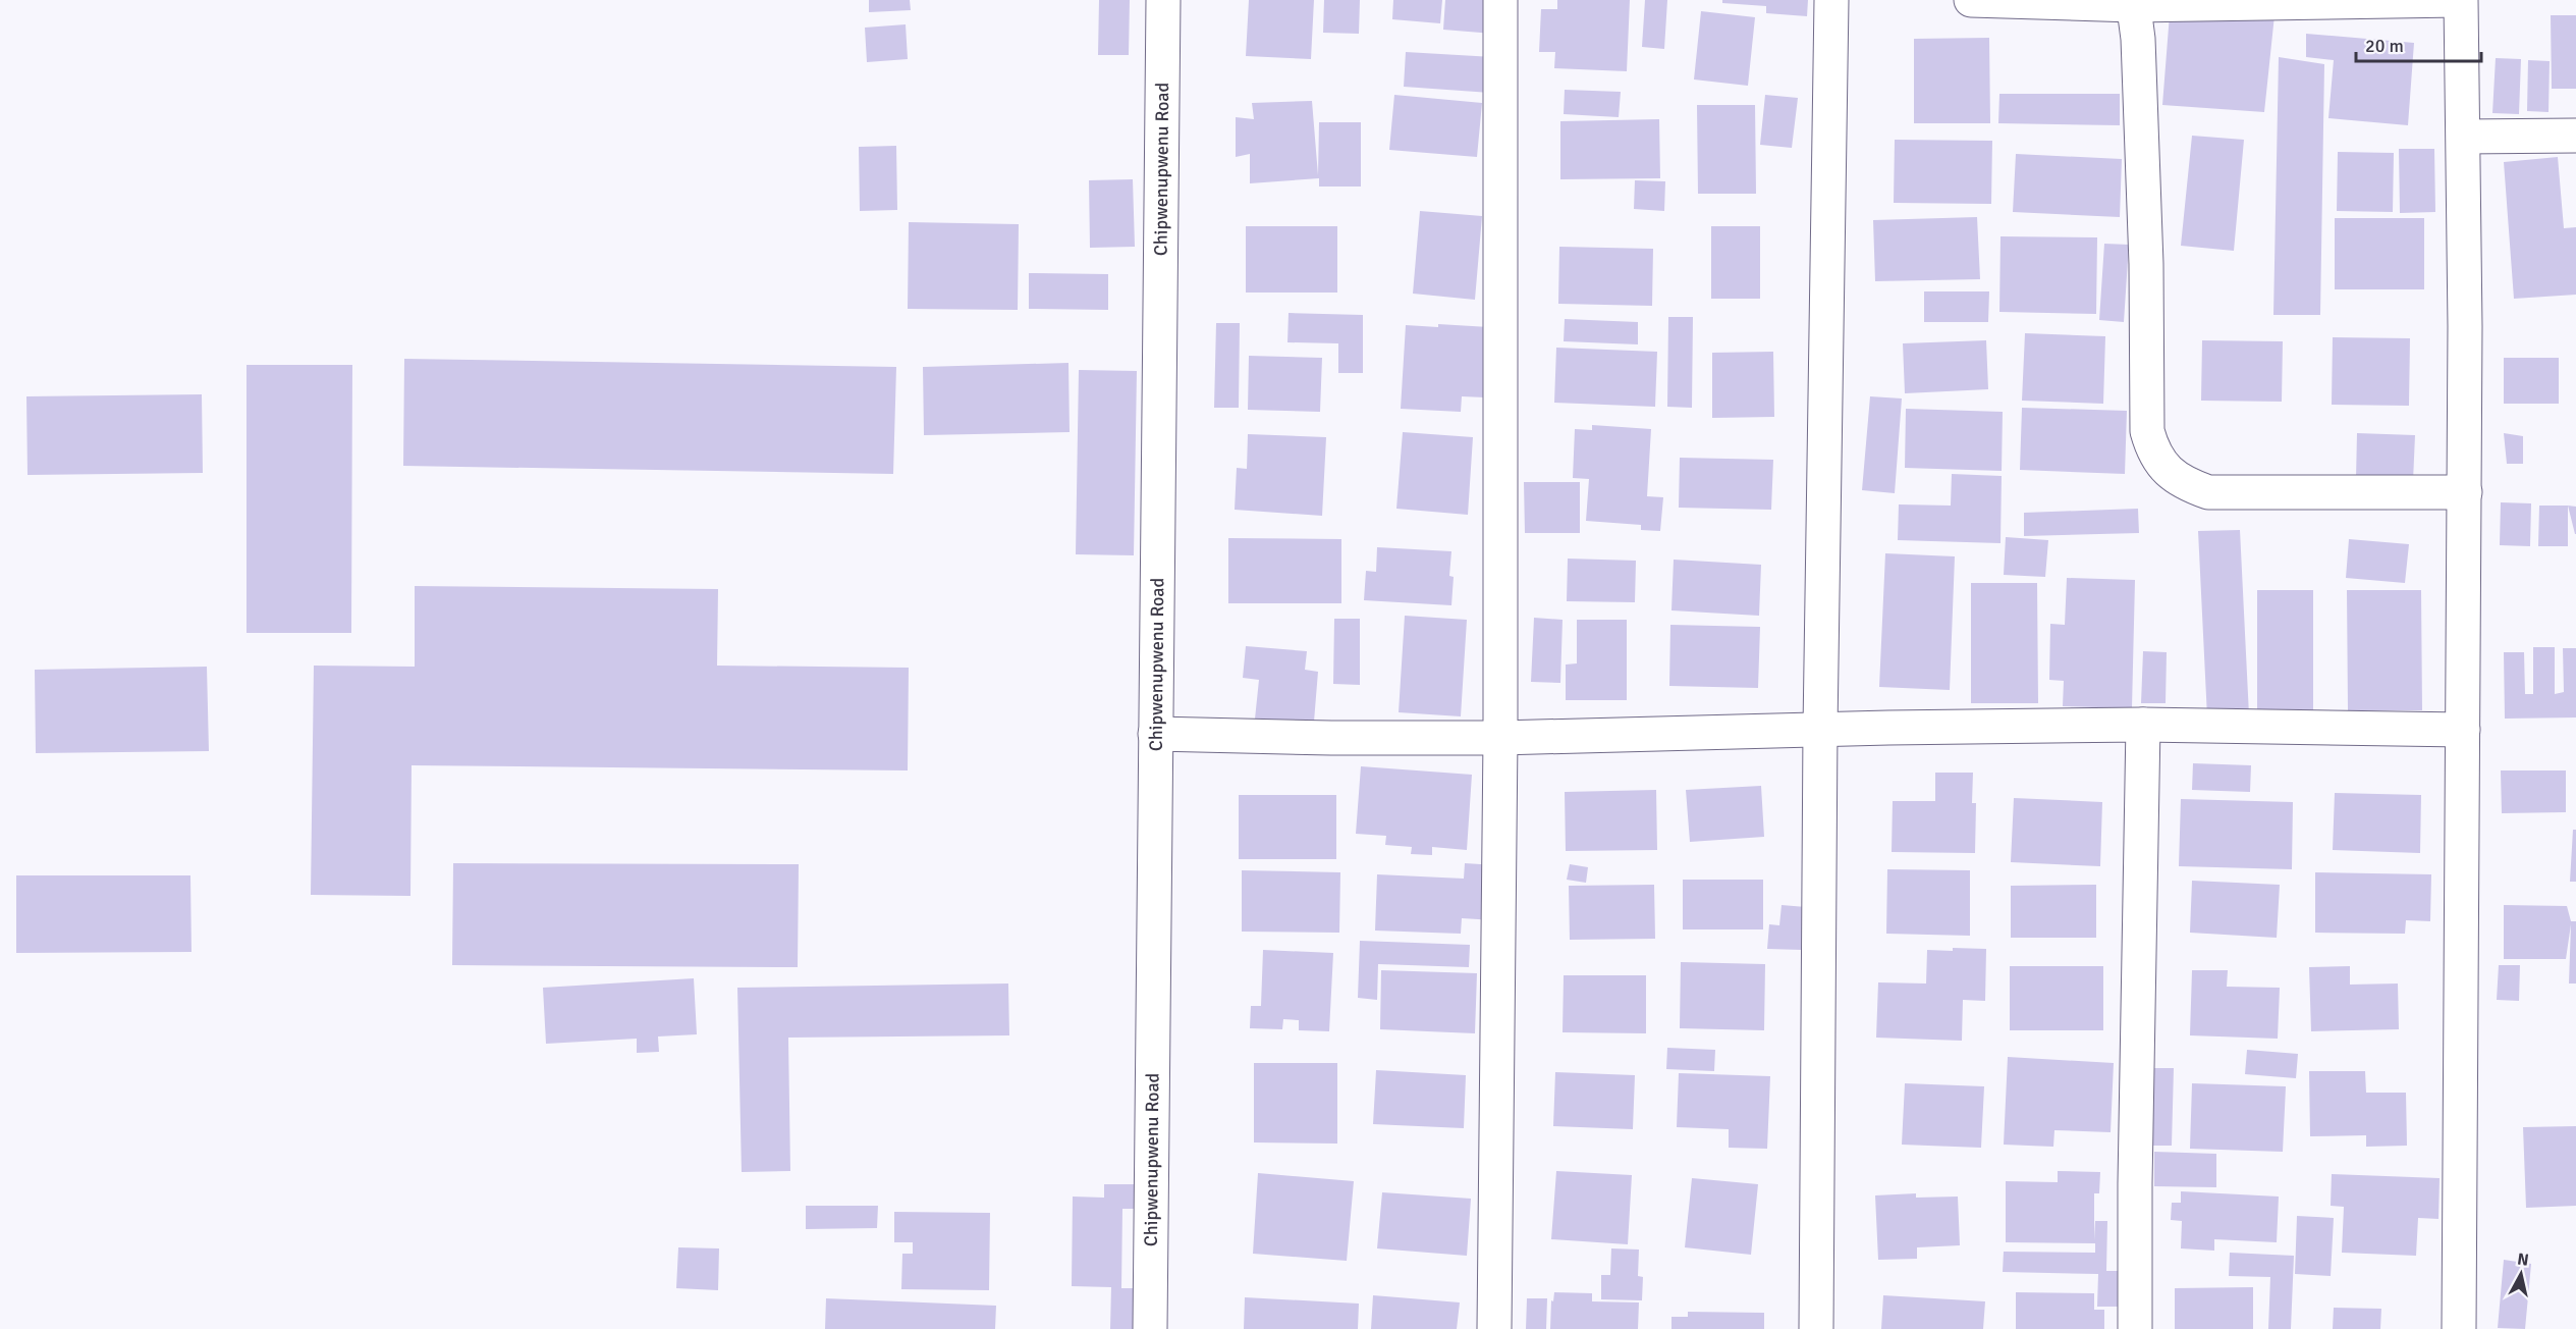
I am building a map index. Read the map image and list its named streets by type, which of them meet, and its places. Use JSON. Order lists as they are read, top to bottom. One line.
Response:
{"streets":{"street":["Chipwenupwenu Road"]},"scale_bar":"20 m","north":"top"}
